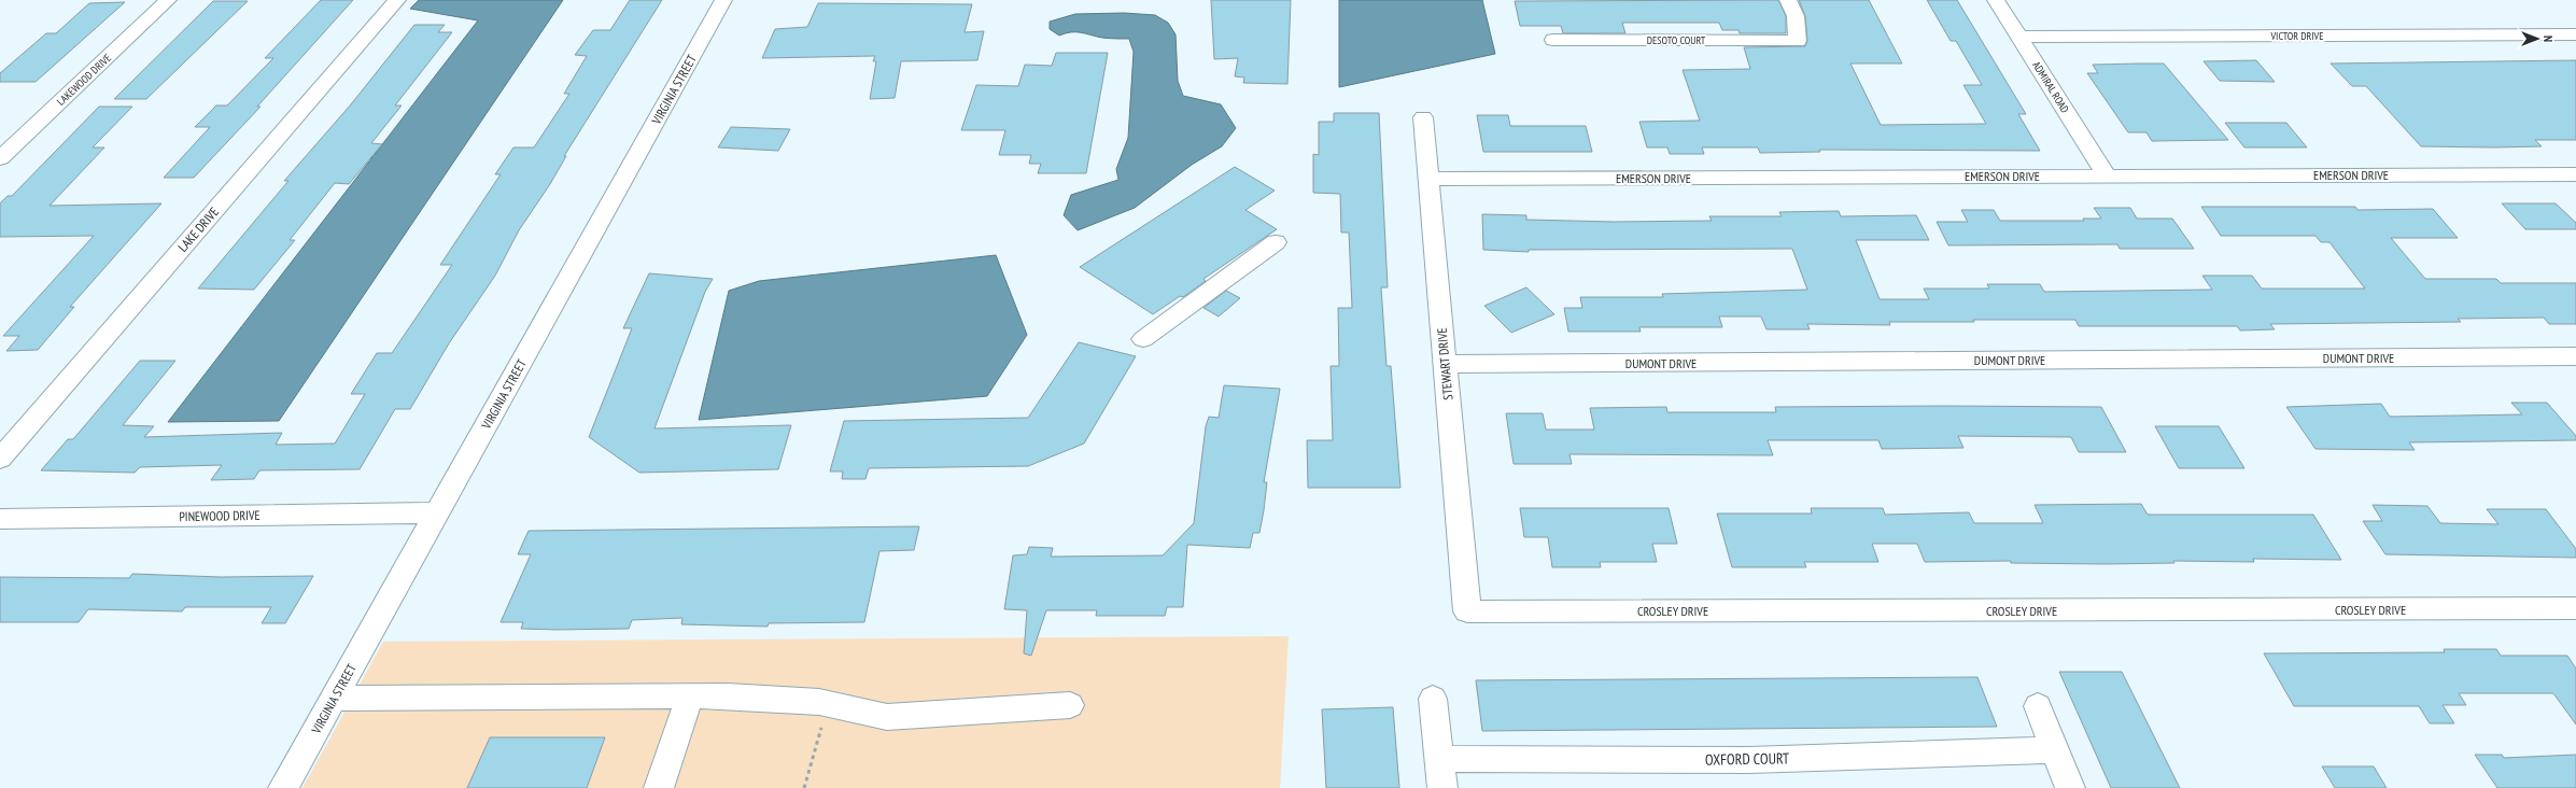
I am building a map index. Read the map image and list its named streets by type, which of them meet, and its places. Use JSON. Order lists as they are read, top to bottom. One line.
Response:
{"streets":{"street":["VICTOR DRIVE","DESOTO COURT","LAKEWOOD DRIVE","ADMIRAL ROAD","VIRGINIA STREET","EMERSON DRIVE","LAKE DRIVE","DUMONT DRIVE","STEWART DRIVE","PINEWOOD DRIVE","CROSLEY DRIVE","OXFORD COURT"]},"crossings":[["VICTOR DRIVE","ADMIRAL ROAD"],["ADMIRAL ROAD","EMERSON DRIVE"],["VIRGINIA STREET","PINEWOOD DRIVE"],["EMERSON DRIVE","STEWART DRIVE"],["DUMONT DRIVE","STEWART DRIVE"],["STEWART DRIVE","CROSLEY DRIVE"]],"north":"right"}
